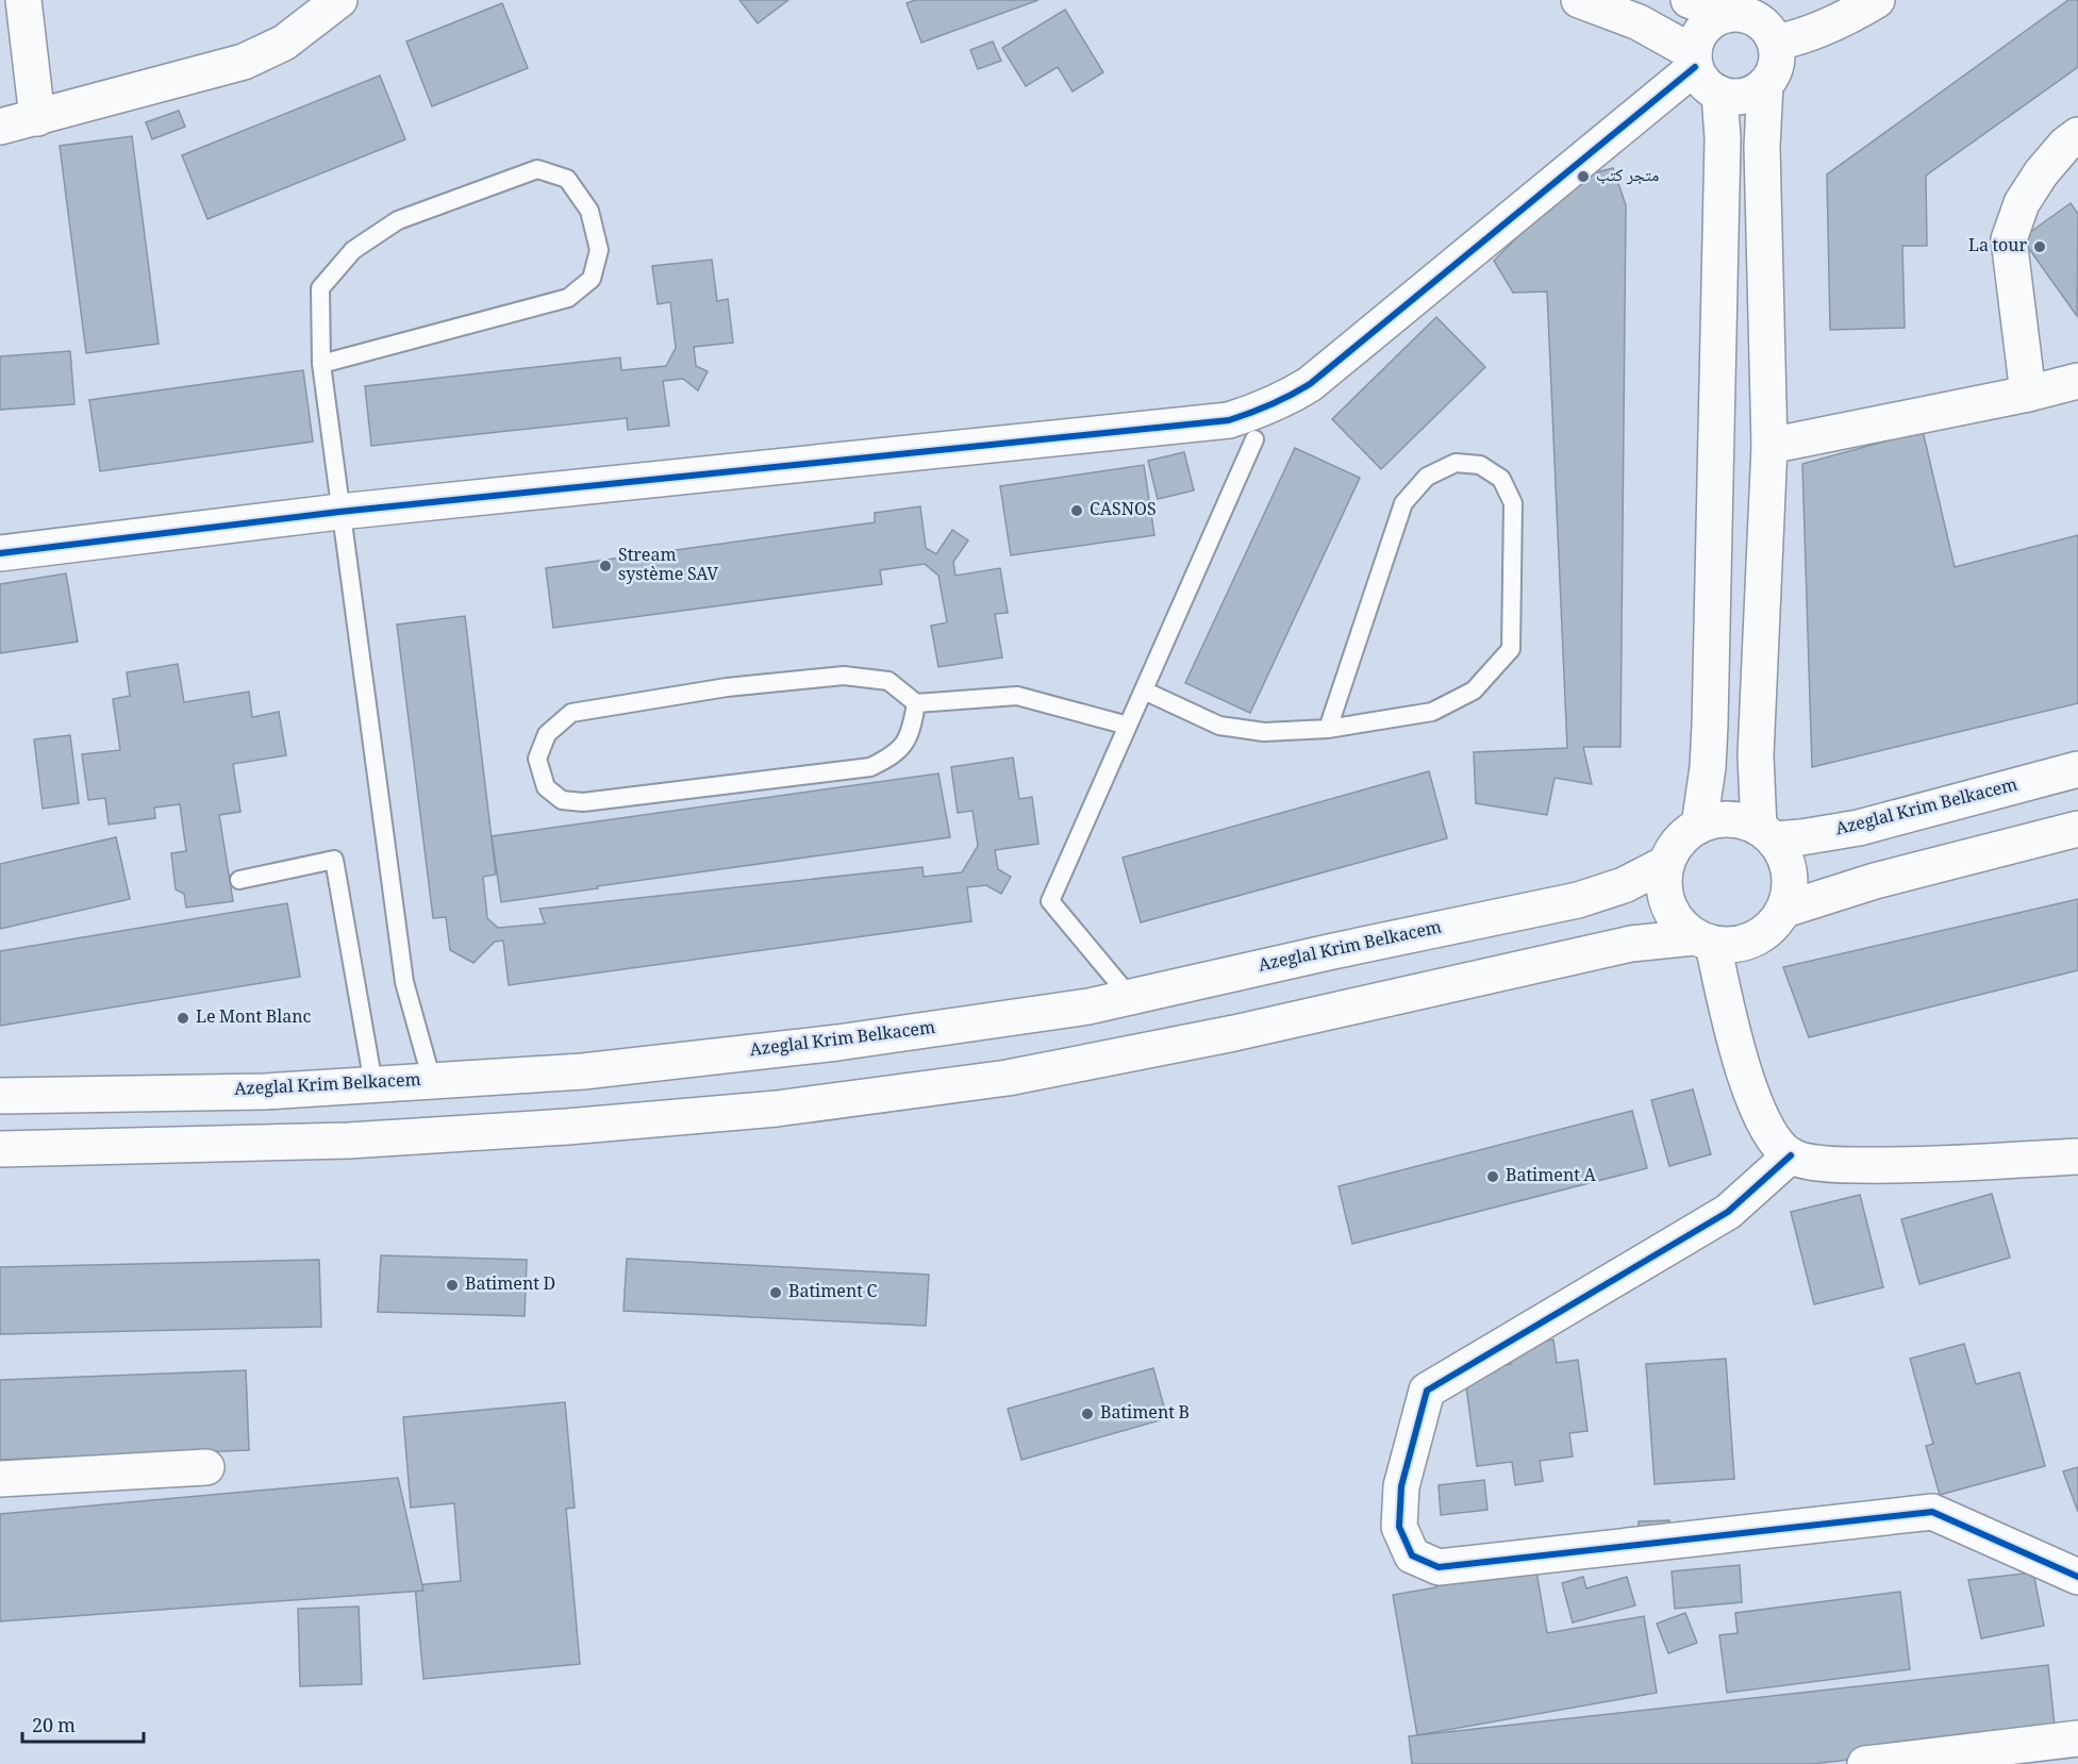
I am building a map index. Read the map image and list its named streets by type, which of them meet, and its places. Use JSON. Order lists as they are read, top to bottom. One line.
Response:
{"streets":{"street":["Azeglal Krim Belkacem"]},"places":["متجر كتب","La tour","CASNOS","Stream système SAV","Le Mont Blanc","Batiment A","Batiment D","Batiment C","Batiment B"],"scale_bar":"20 m"}
